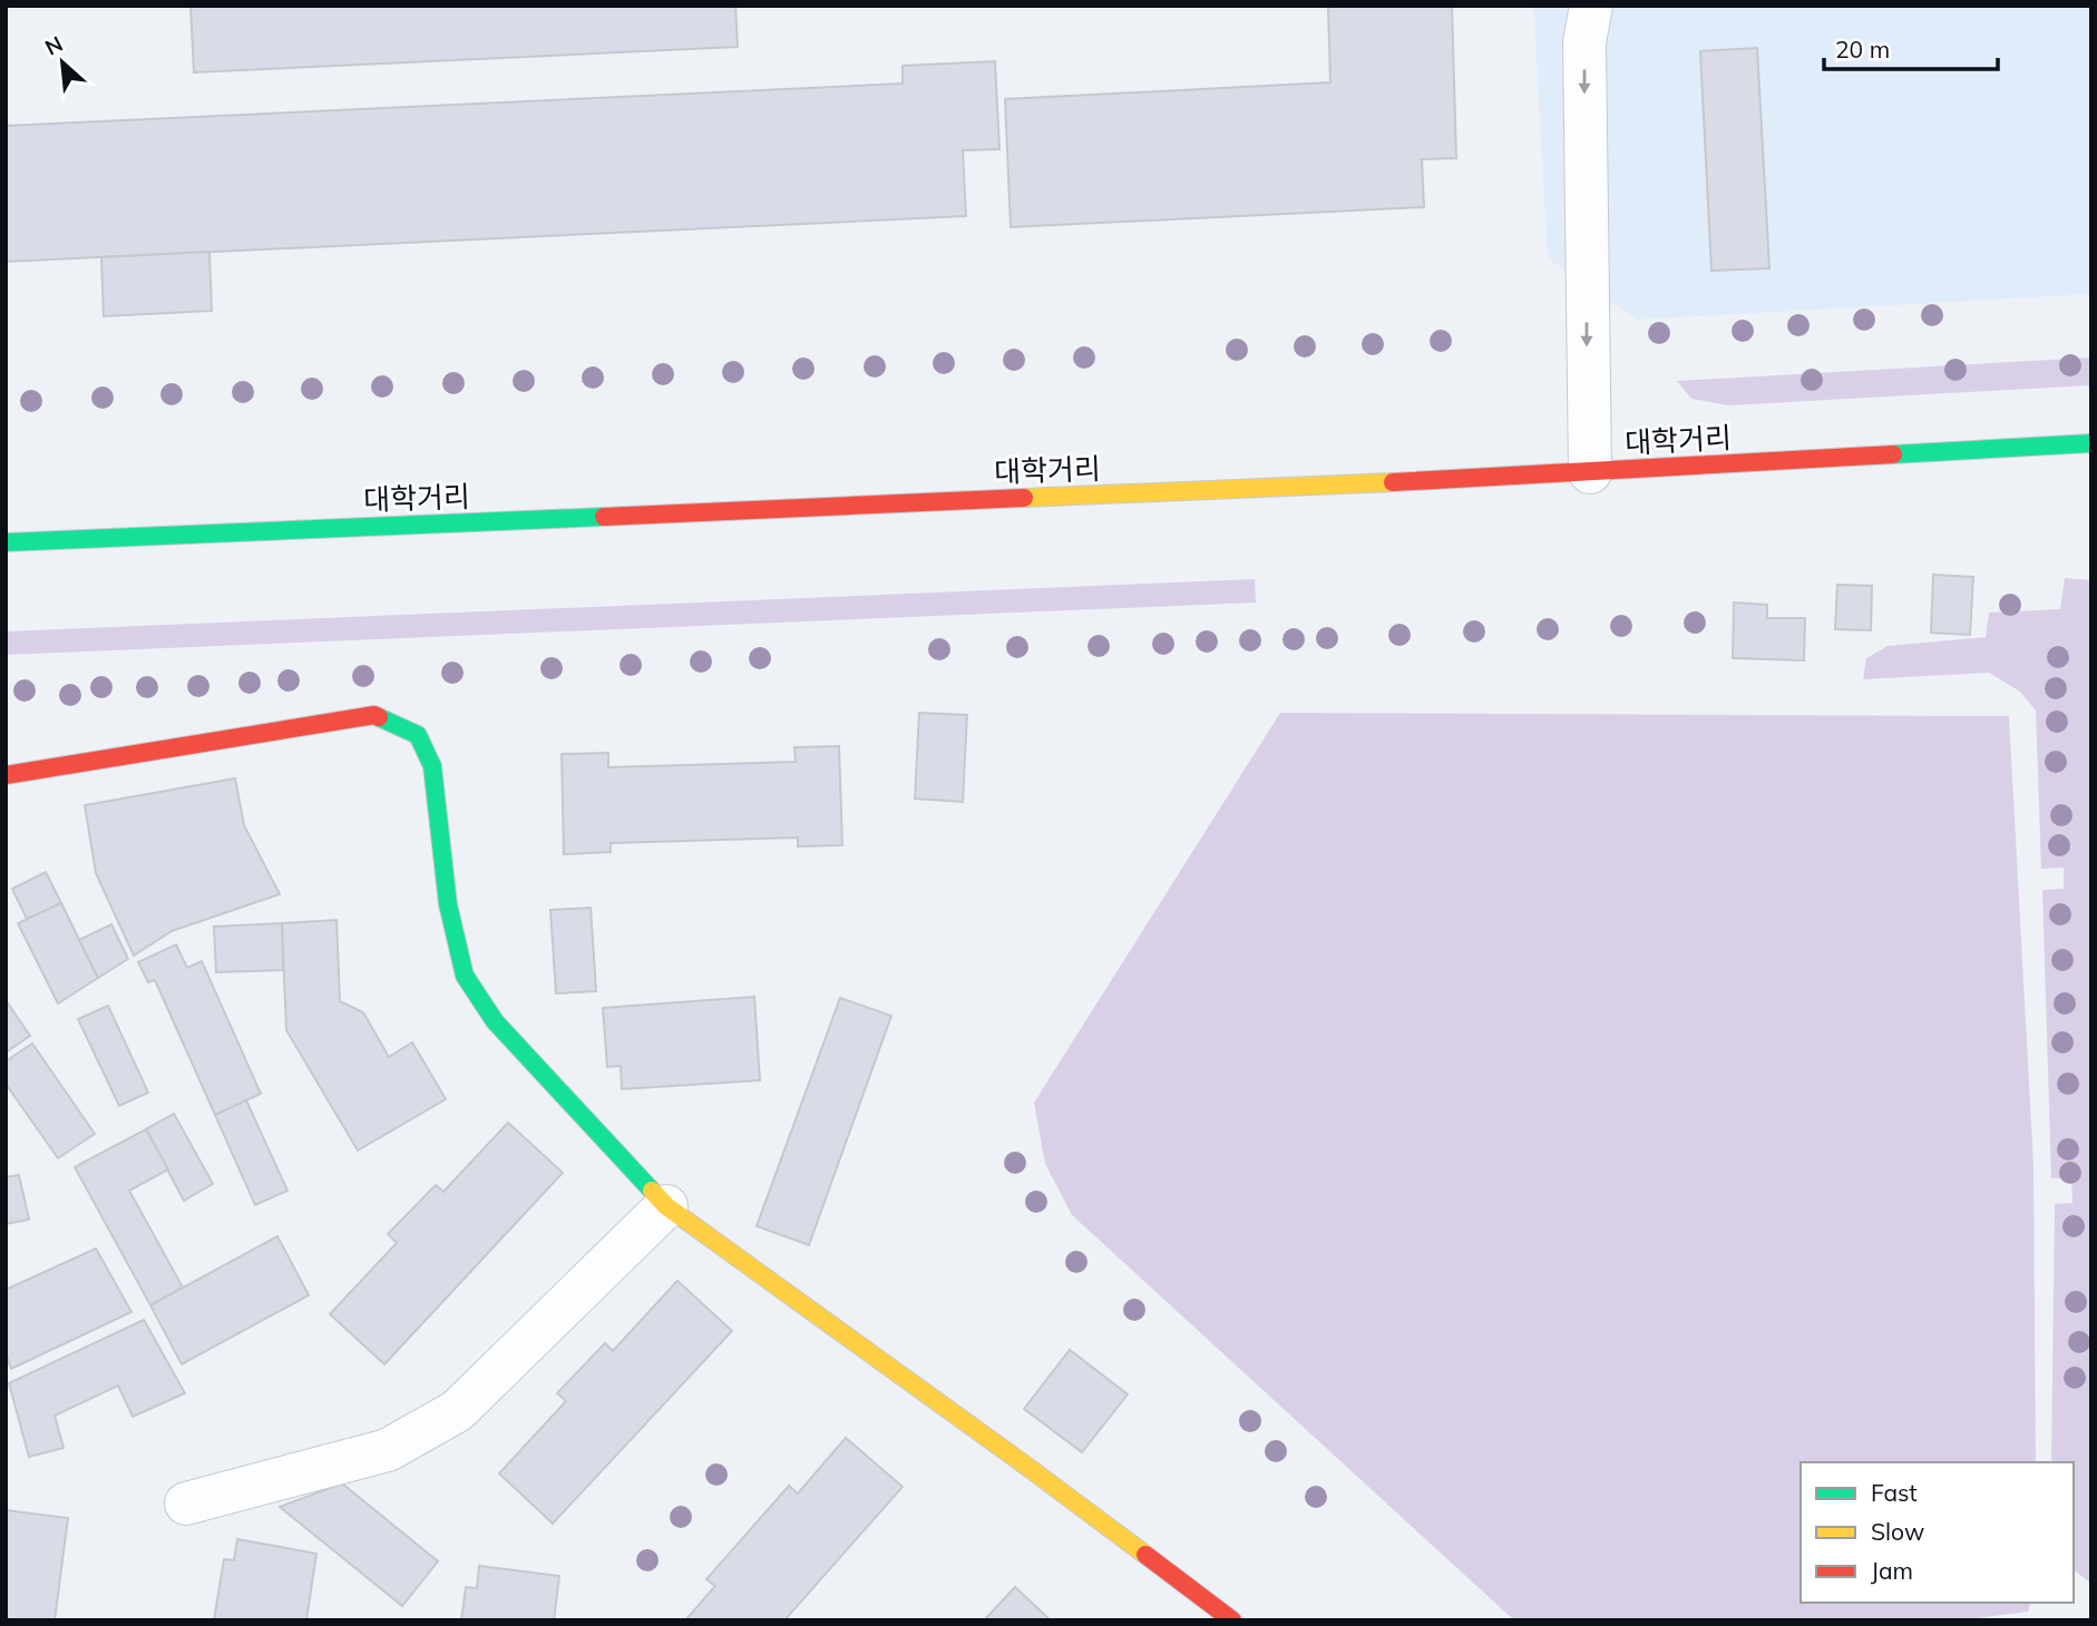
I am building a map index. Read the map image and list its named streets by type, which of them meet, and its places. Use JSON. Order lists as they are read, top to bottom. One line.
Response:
{"streets":{"main road":["대학거리"]},"legend":["Fast","Slow","Jam"],"scale_bar":"20 m","north":"top left"}
